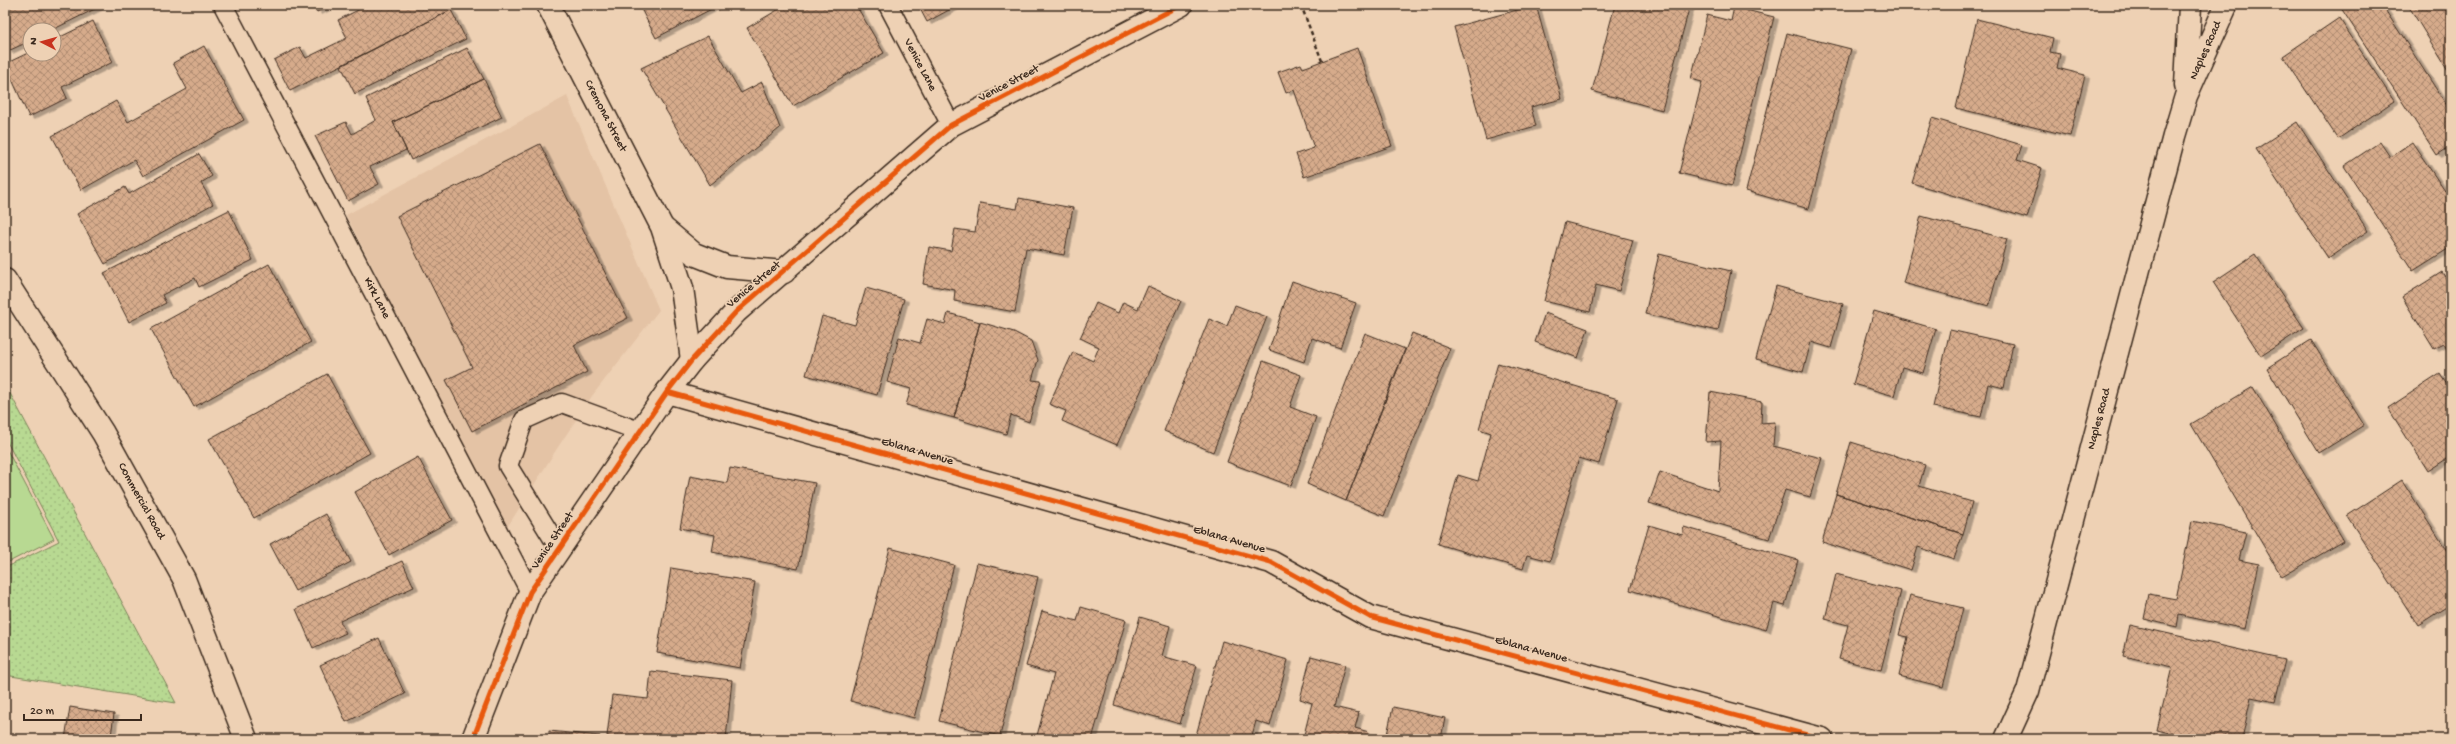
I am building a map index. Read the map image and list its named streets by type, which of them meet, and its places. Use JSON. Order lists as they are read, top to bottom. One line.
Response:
{"streets":{"street":["Naples Road","Venice Street","Cremona Street","Eblana Avenue","Commercial Road"],"lane":["Venice Lane","Kirk Lane"]},"crossings":[["Venice Lane","Venice Street"],["Venice Street","Cremona Street"],["Venice Street","Kirk Lane"],["Venice Street","Eblana Avenue"]],"scale_bar":"20 m","north":"left"}
